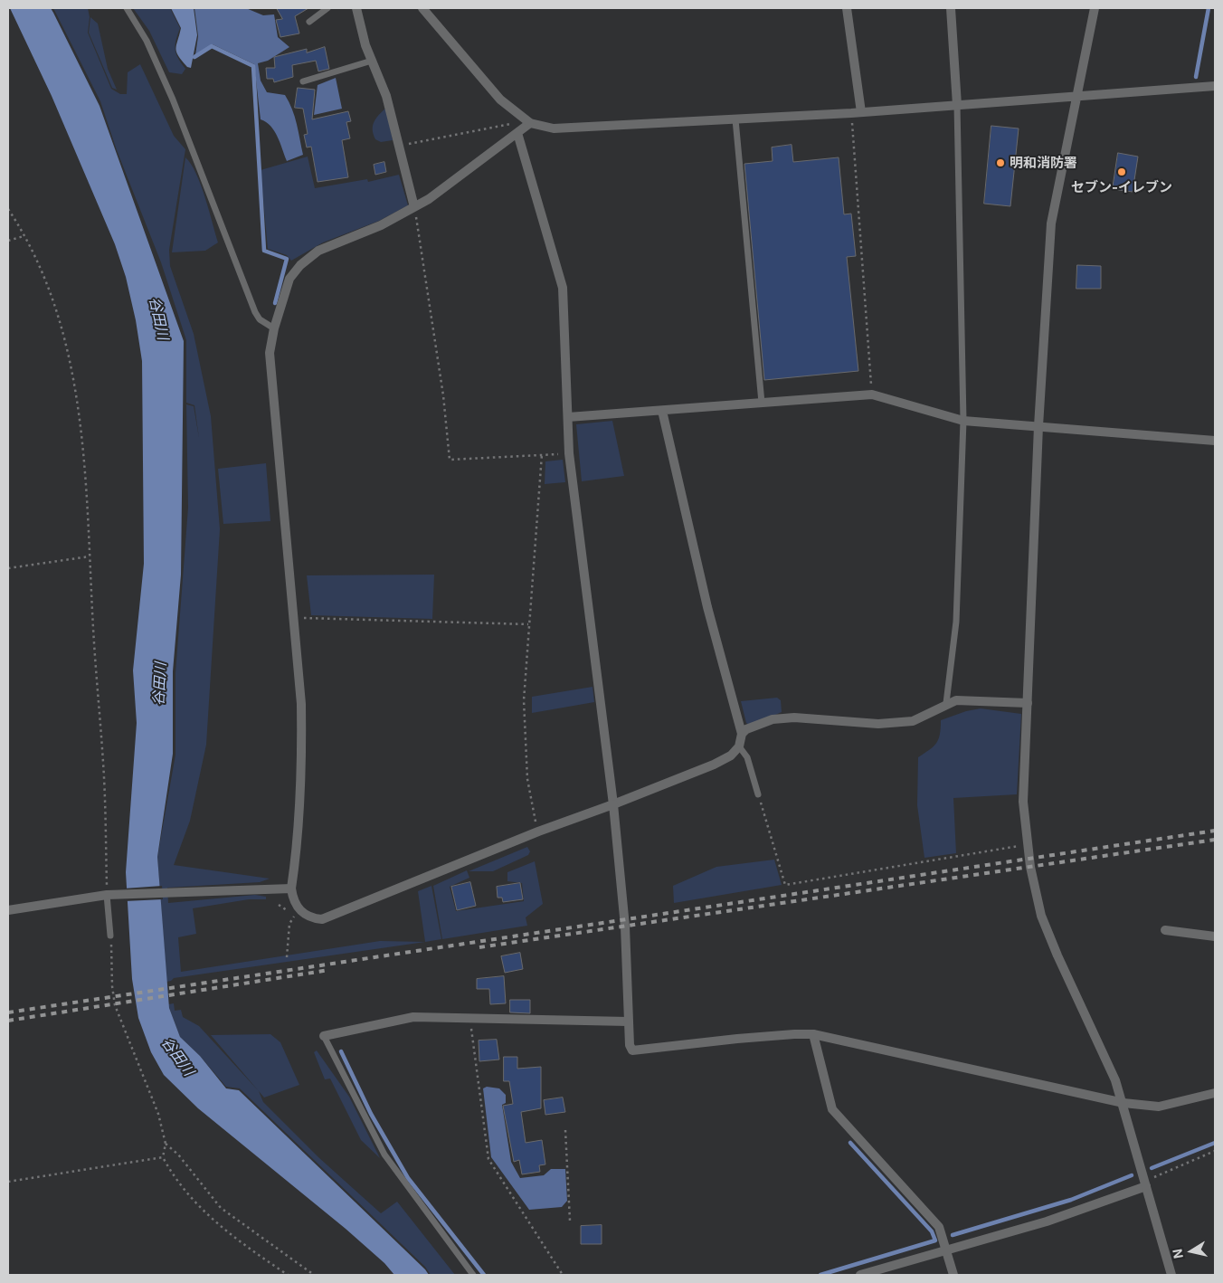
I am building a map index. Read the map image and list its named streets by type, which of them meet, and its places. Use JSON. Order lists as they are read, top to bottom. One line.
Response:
{"water":["谷田川"],"places":["明和消防署","セブン-イレブン"],"north":"left"}
